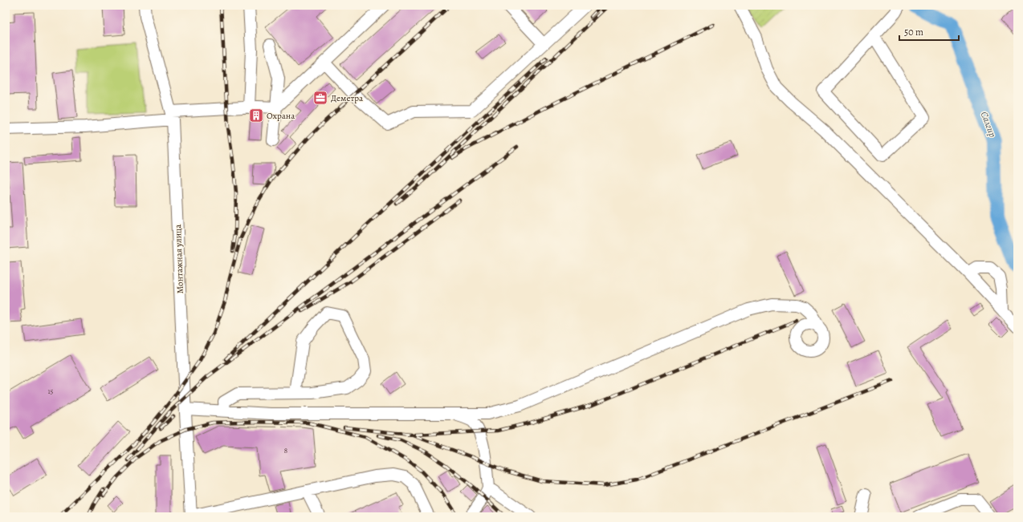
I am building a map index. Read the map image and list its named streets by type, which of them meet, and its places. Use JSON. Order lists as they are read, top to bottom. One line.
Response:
{"streets":{"street":["Монтажная улица"]},"water":["Салгир"],"places":{"office":["Деметра"],"building":["Охрана"]},"house_numbers":["15","8"],"scale_bar":"50 m"}
